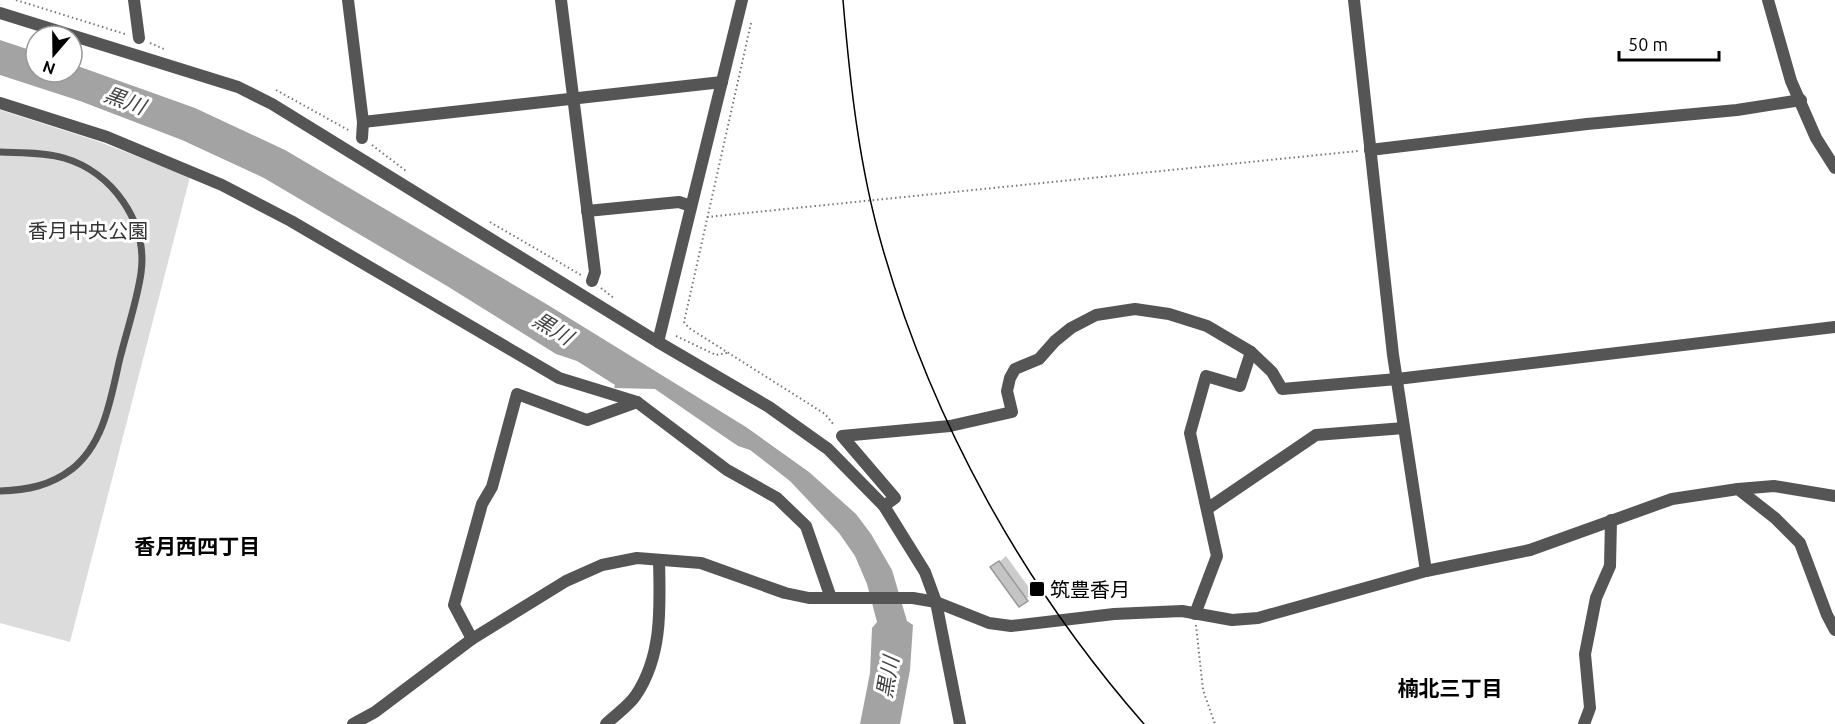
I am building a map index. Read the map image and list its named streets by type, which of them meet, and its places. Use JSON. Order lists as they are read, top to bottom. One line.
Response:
{"districts":["香月西四丁目","楠北三丁目"],"water":["黒川"],"parks":["香月中央公園"],"places":{"transit":["筑豊香月"]},"scale_bar":"50 m","north":"bottom"}
